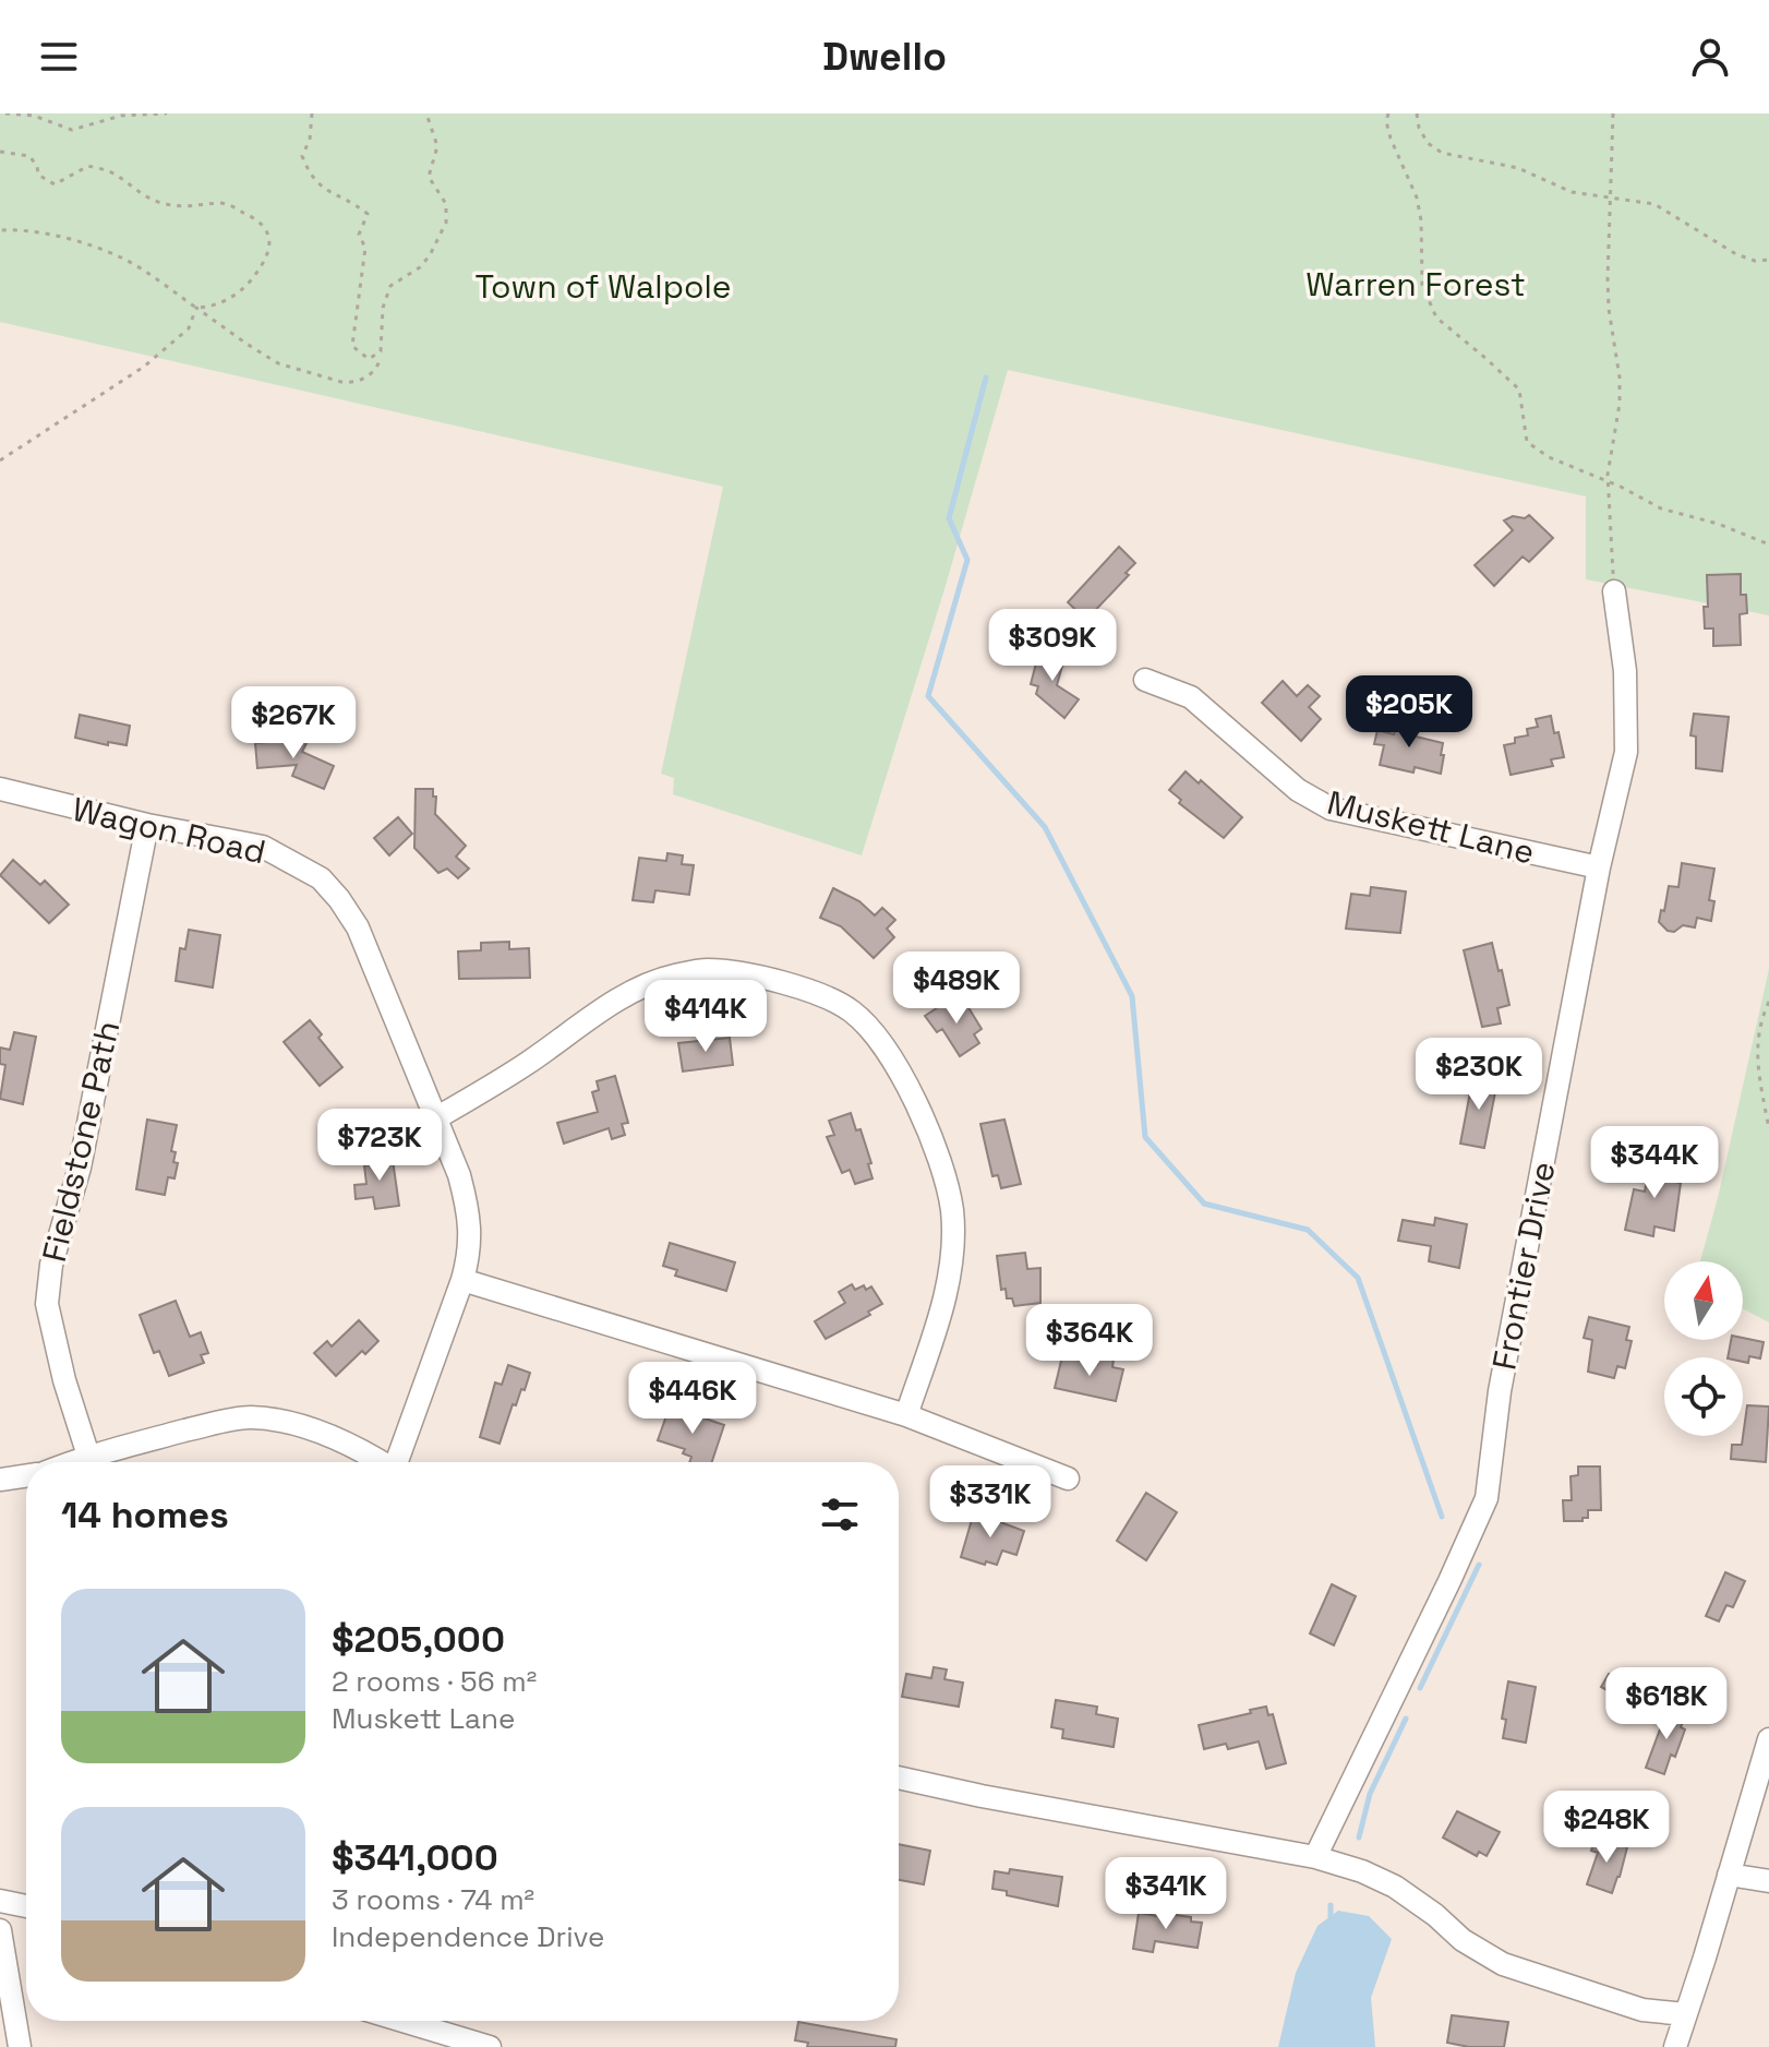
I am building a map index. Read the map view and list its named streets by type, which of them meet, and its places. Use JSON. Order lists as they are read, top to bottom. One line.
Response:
{"streets":{"street":["Muskett Lane","Wagon Road","Fieldstone Path","Frontier Drive"]},"crossings":[["Muskett Lane","Frontier Drive"],["Wagon Road","Fieldstone Path"]],"parks":["Warren Forest","Town of Walpole"],"north":"top","page":{"header":"Dwello","price":["$309K","$205K","$267K","$489K","$414K","$230K","$723K","$344K","$364K","$446K","$331K","$618K","$248K","$341K"],"heading":"14 homes","list":[{"name":"$205,000","note":"2 rooms · 56 m² · Muskett Lane"},{"name":"$341,000","note":"3 rooms · 74 m² · Independence Drive"}]}}
